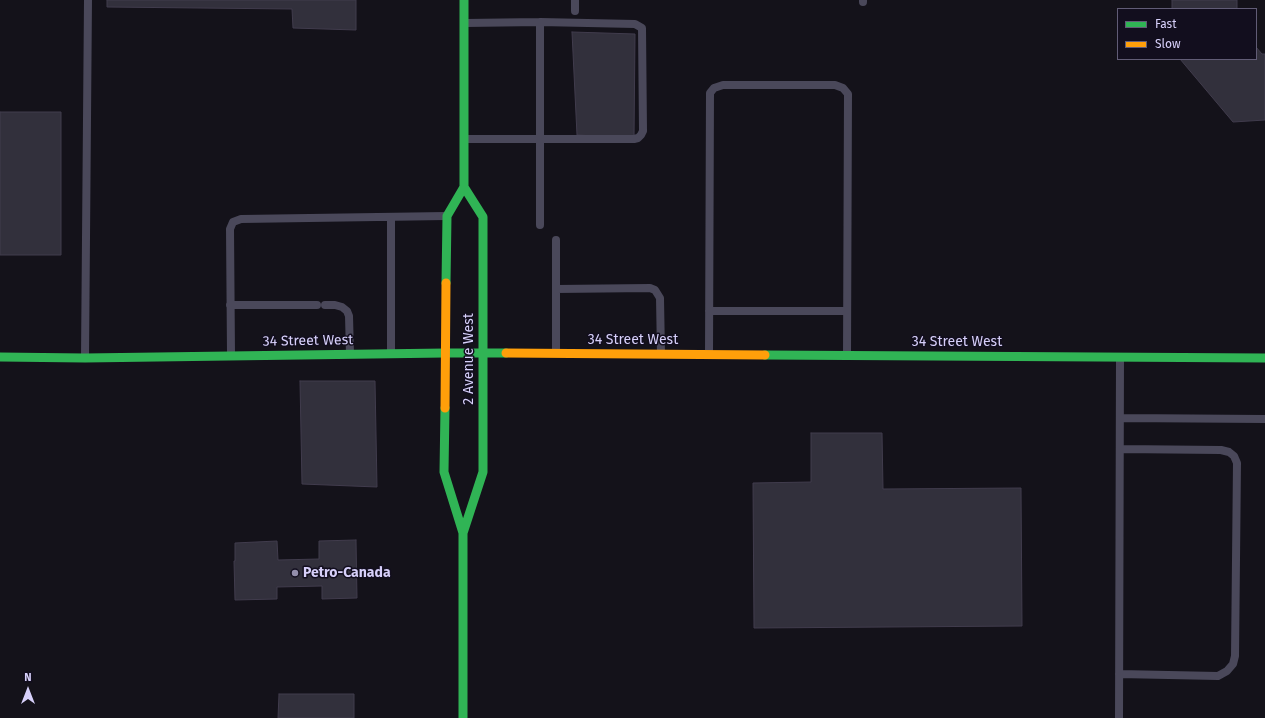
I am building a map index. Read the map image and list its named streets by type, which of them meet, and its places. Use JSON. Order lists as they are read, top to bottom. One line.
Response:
{"streets":{"main road":["34 Street West","2 Avenue West"]},"crossings":[["34 Street West","2 Avenue West"]],"places":["Petro-Canada"],"legend":["Fast","Slow"],"north":"top"}
